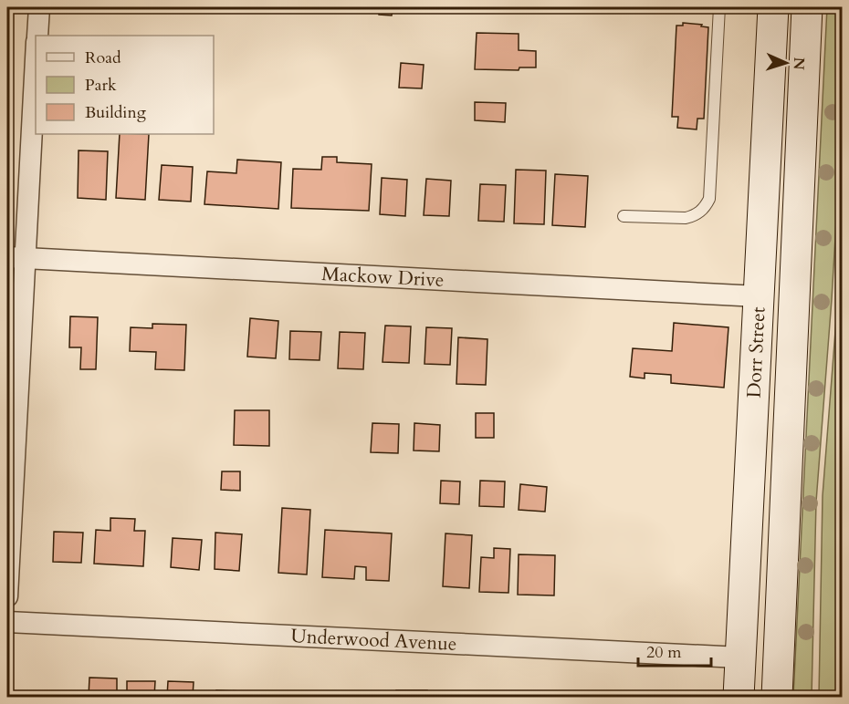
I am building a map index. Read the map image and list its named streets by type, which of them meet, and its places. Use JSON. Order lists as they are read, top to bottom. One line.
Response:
{"streets":{"main road":["Dorr Street"],"street":["Mackow Drive","Underwood Avenue"]},"crossings":[["Mackow Drive","Dorr Street"],["Dorr Street","Underwood Avenue"]],"legend":["Road","Park","Building"],"scale_bar":"20 m","north":"right"}
